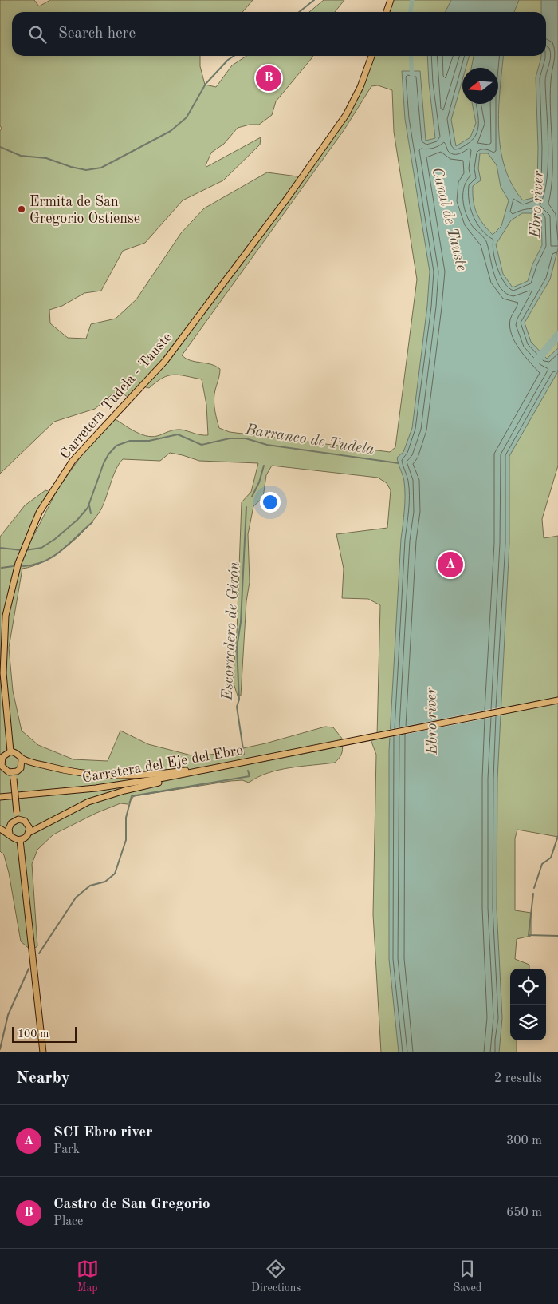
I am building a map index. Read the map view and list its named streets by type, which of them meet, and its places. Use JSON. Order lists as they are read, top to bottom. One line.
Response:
{"streets":{"main road":["Carretera Tudela - Tauste","Carretera del Eje del Ebro"]},"water":["Ebro river","Canal de Tauste","Barranco de Tudela","Escorredero de Girón"],"places":["Ermita de San Gregorio Ostiense"],"scale_bar":"100 m","north":"left","page":{"search":"Search here","pins":["B","A"],"scale":"100 m","heading":["Nearby","2 results"],"list":[{"mark":"A","name":"SCI Ebro river","note":"Park","value":"300 m"},{"mark":"B","name":"Castro de San Gregorio","note":"Place","value":"650 m"}],"nav":["Map","Directions","Saved"]}}
